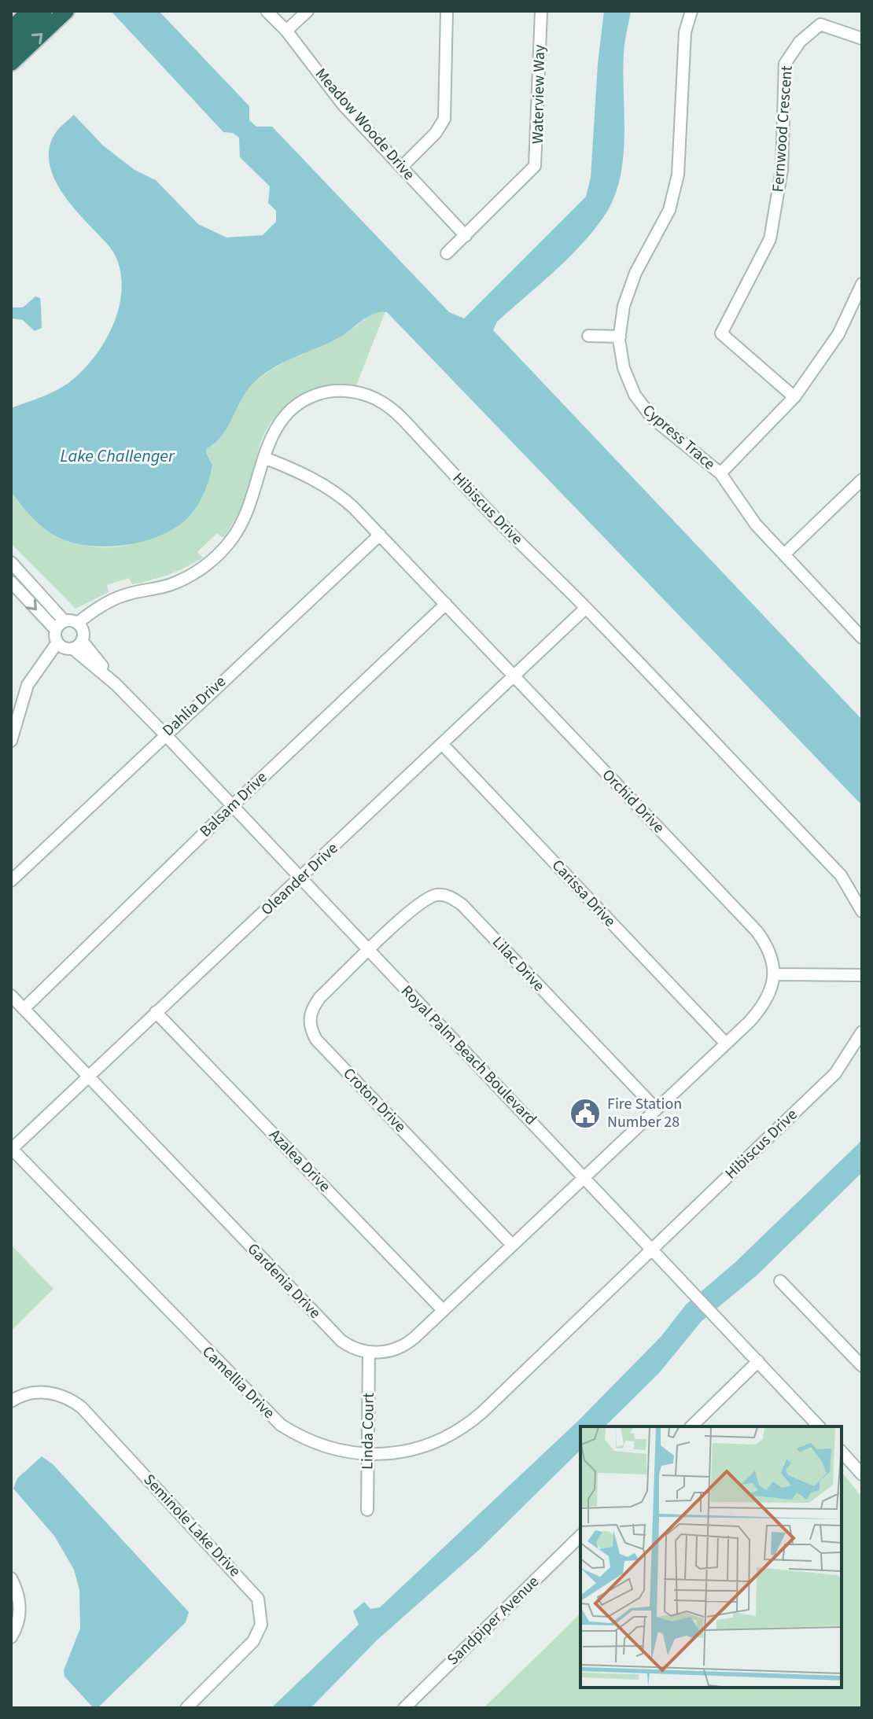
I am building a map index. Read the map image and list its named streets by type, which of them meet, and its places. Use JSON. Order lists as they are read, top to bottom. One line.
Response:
{"streets":{"street":["Waterview Way","Meadow Woode Drive","Fernwood Crescent","Cypress Trace","Hibiscus Drive","Dahlia Drive","Orchid Drive","Balsam Drive","Oleander Drive","Carissa Drive","Lilac Drive","Royal Palm Beach Boulevard","Croton Drive","Azalea Drive","Gardenia Drive","Camellia Drive","Linda Court","Seminole Lake Drive","Sandpiper Avenue"]},"crossings":[["Waterview Way","Meadow Woode Drive"],["Hibiscus Drive","Orchid Drive"],["Hibiscus Drive","Oleander Drive"],["Hibiscus Drive","Royal Palm Beach Boulevard"],["Hibiscus Drive","Camellia Drive"],["Dahlia Drive","Orchid Drive"],["Dahlia Drive","Royal Palm Beach Boulevard"],["Orchid Drive","Balsam Drive"],["Orchid Drive","Oleander Drive"],["Balsam Drive","Royal Palm Beach Boulevard"],["Balsam Drive","Gardenia Drive"],["Oleander Drive","Carissa Drive"],["Oleander Drive","Royal Palm Beach Boulevard"],["Oleander Drive","Azalea Drive"],["Oleander Drive","Gardenia Drive"],["Oleander Drive","Camellia Drive"],["Lilac Drive","Royal Palm Beach Boulevard"],["Lilac Drive","Croton Drive"],["Royal Palm Beach Boulevard","Croton Drive"],["Royal Palm Beach Boulevard","Camellia Drive"],["Gardenia Drive","Linda Court"],["Camellia Drive","Linda Court"]],"water":["Lake Challenger"],"places":{"public building":["Fire Station Number 28"]}}
